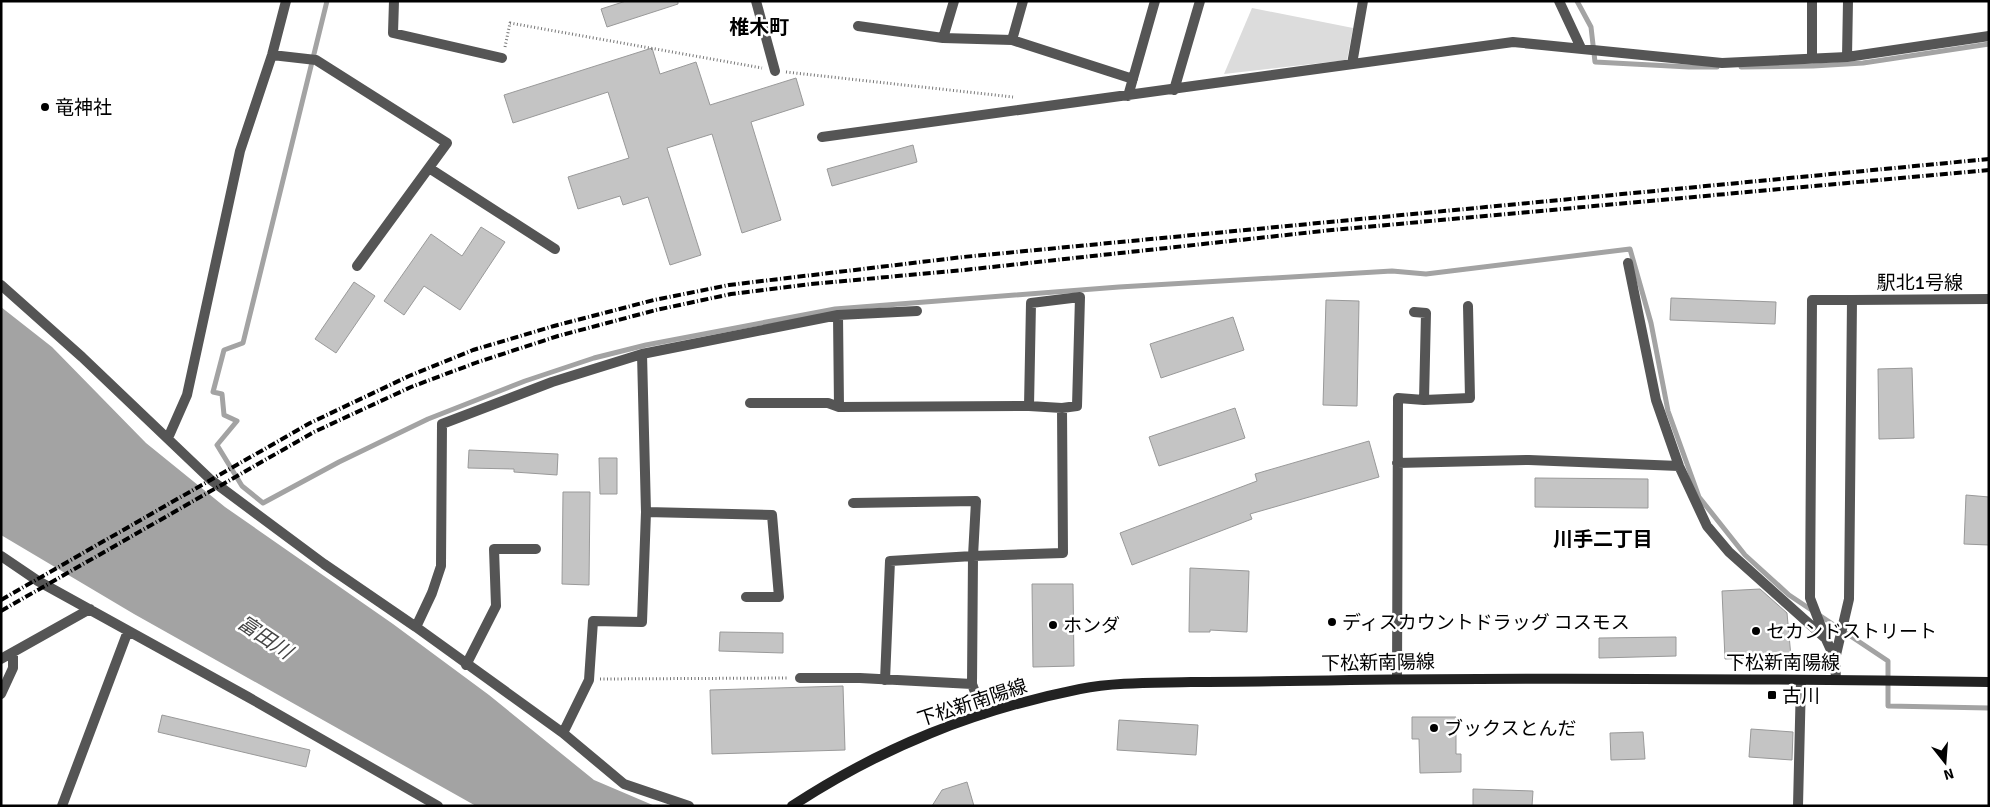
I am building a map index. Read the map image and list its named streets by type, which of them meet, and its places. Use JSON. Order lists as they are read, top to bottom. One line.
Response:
{"streets":{"main road":["下松新南陽線"],"street":["駅北1号線"]},"districts":["椎木町","川手二丁目"],"water":["富田川"],"places":{"other":["竜神社","ディスカウントドラッグ コスモス","ホンダ","セカンドストリート","ブックスとんだ"],"transit":["古川"]},"north":"bottom"}
